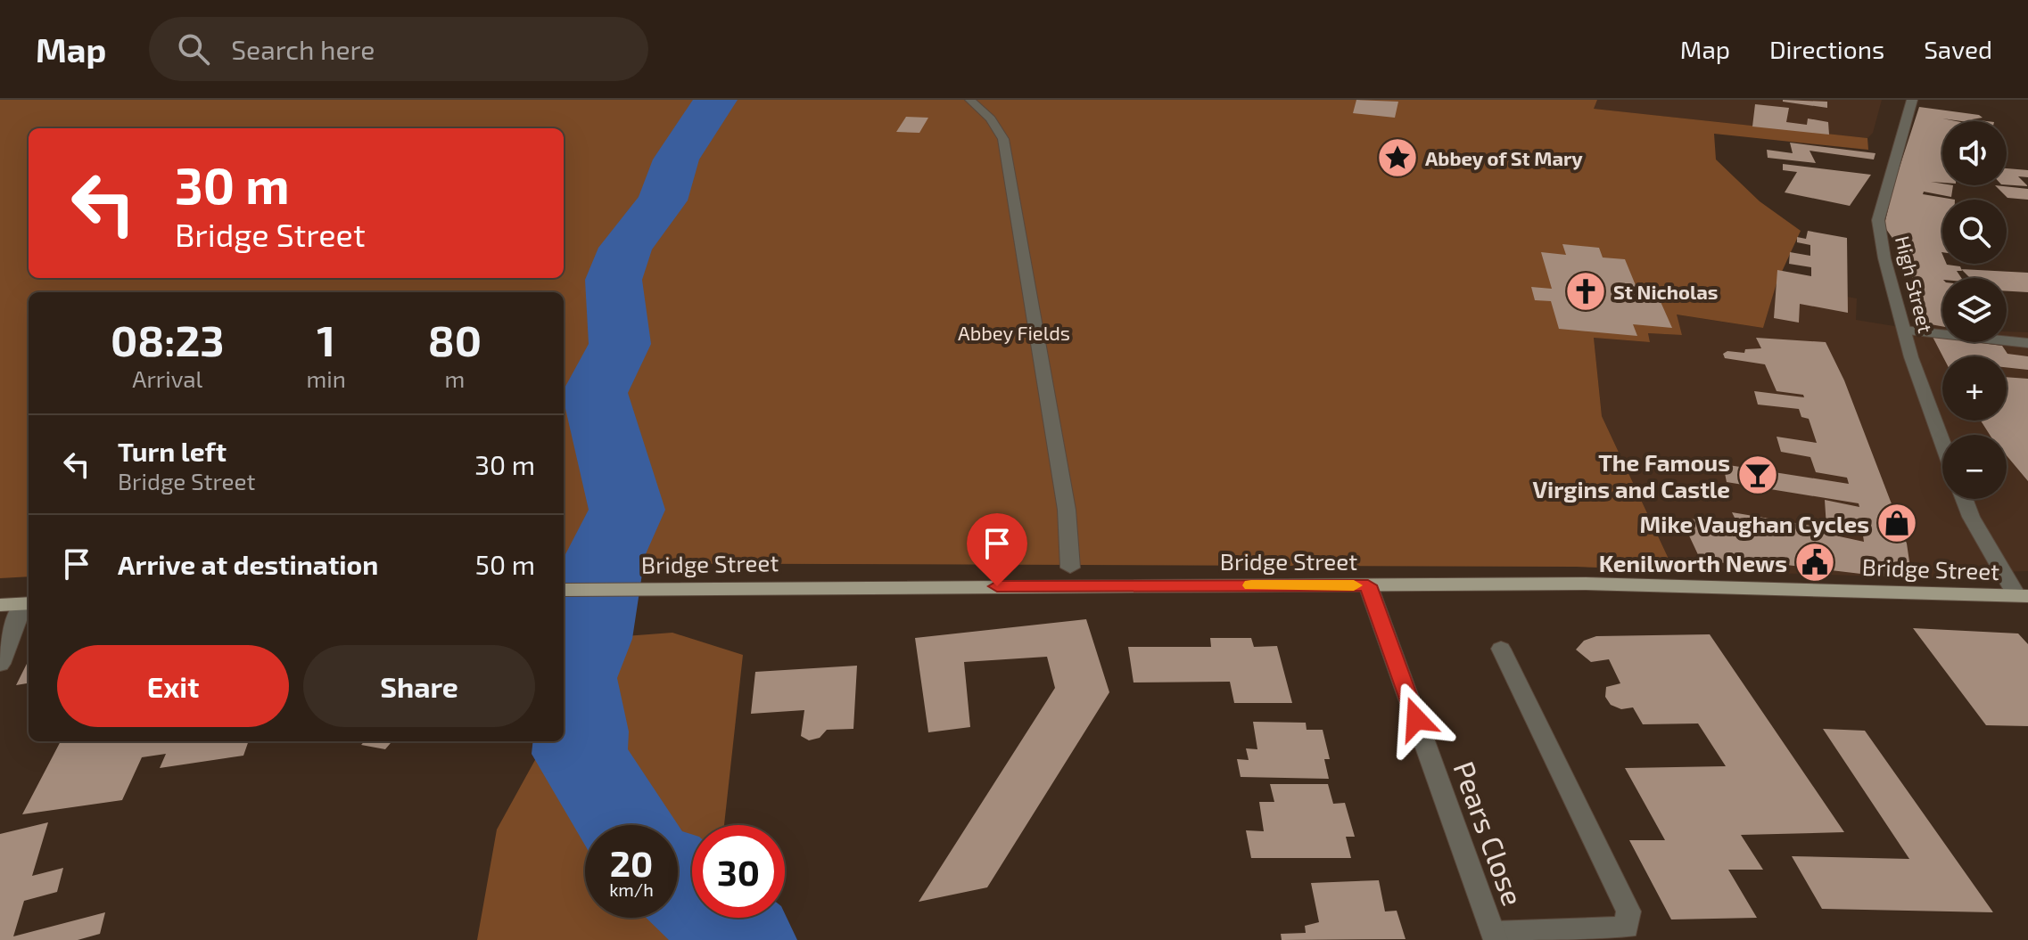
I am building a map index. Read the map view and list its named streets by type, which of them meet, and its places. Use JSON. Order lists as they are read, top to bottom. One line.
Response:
{"streets":{"main road":["Bridge Street"],"street":["High Street","Pears Close"]},"crossings":[["Bridge Street","Pears Close"]],"parks":["Abbey Fields"],"places":{"place":["Abbey of St Mary"],"church":["St Nicholas"],"bar":["The Famous Virgins and Castle"],"shop":["Mike Vaughan Cycles"],"public building":["Kenilworth News"]},"page":{"header":"Map","search":"Search here","nav":["Map","Directions","Saved"],"map_buttons":["+","−"],"turn":["30 m","Bridge Street"],"eta":["08:23","Arrival","1","min","80","m"],"list":[{"name":"Turn left","note":"Bridge Street","value":"30 m"},{"name":"Arrive at destination","value":"50 m"}],"buttons":["Exit","Share"],"speed":"20 km/h","limit":"30"}}
